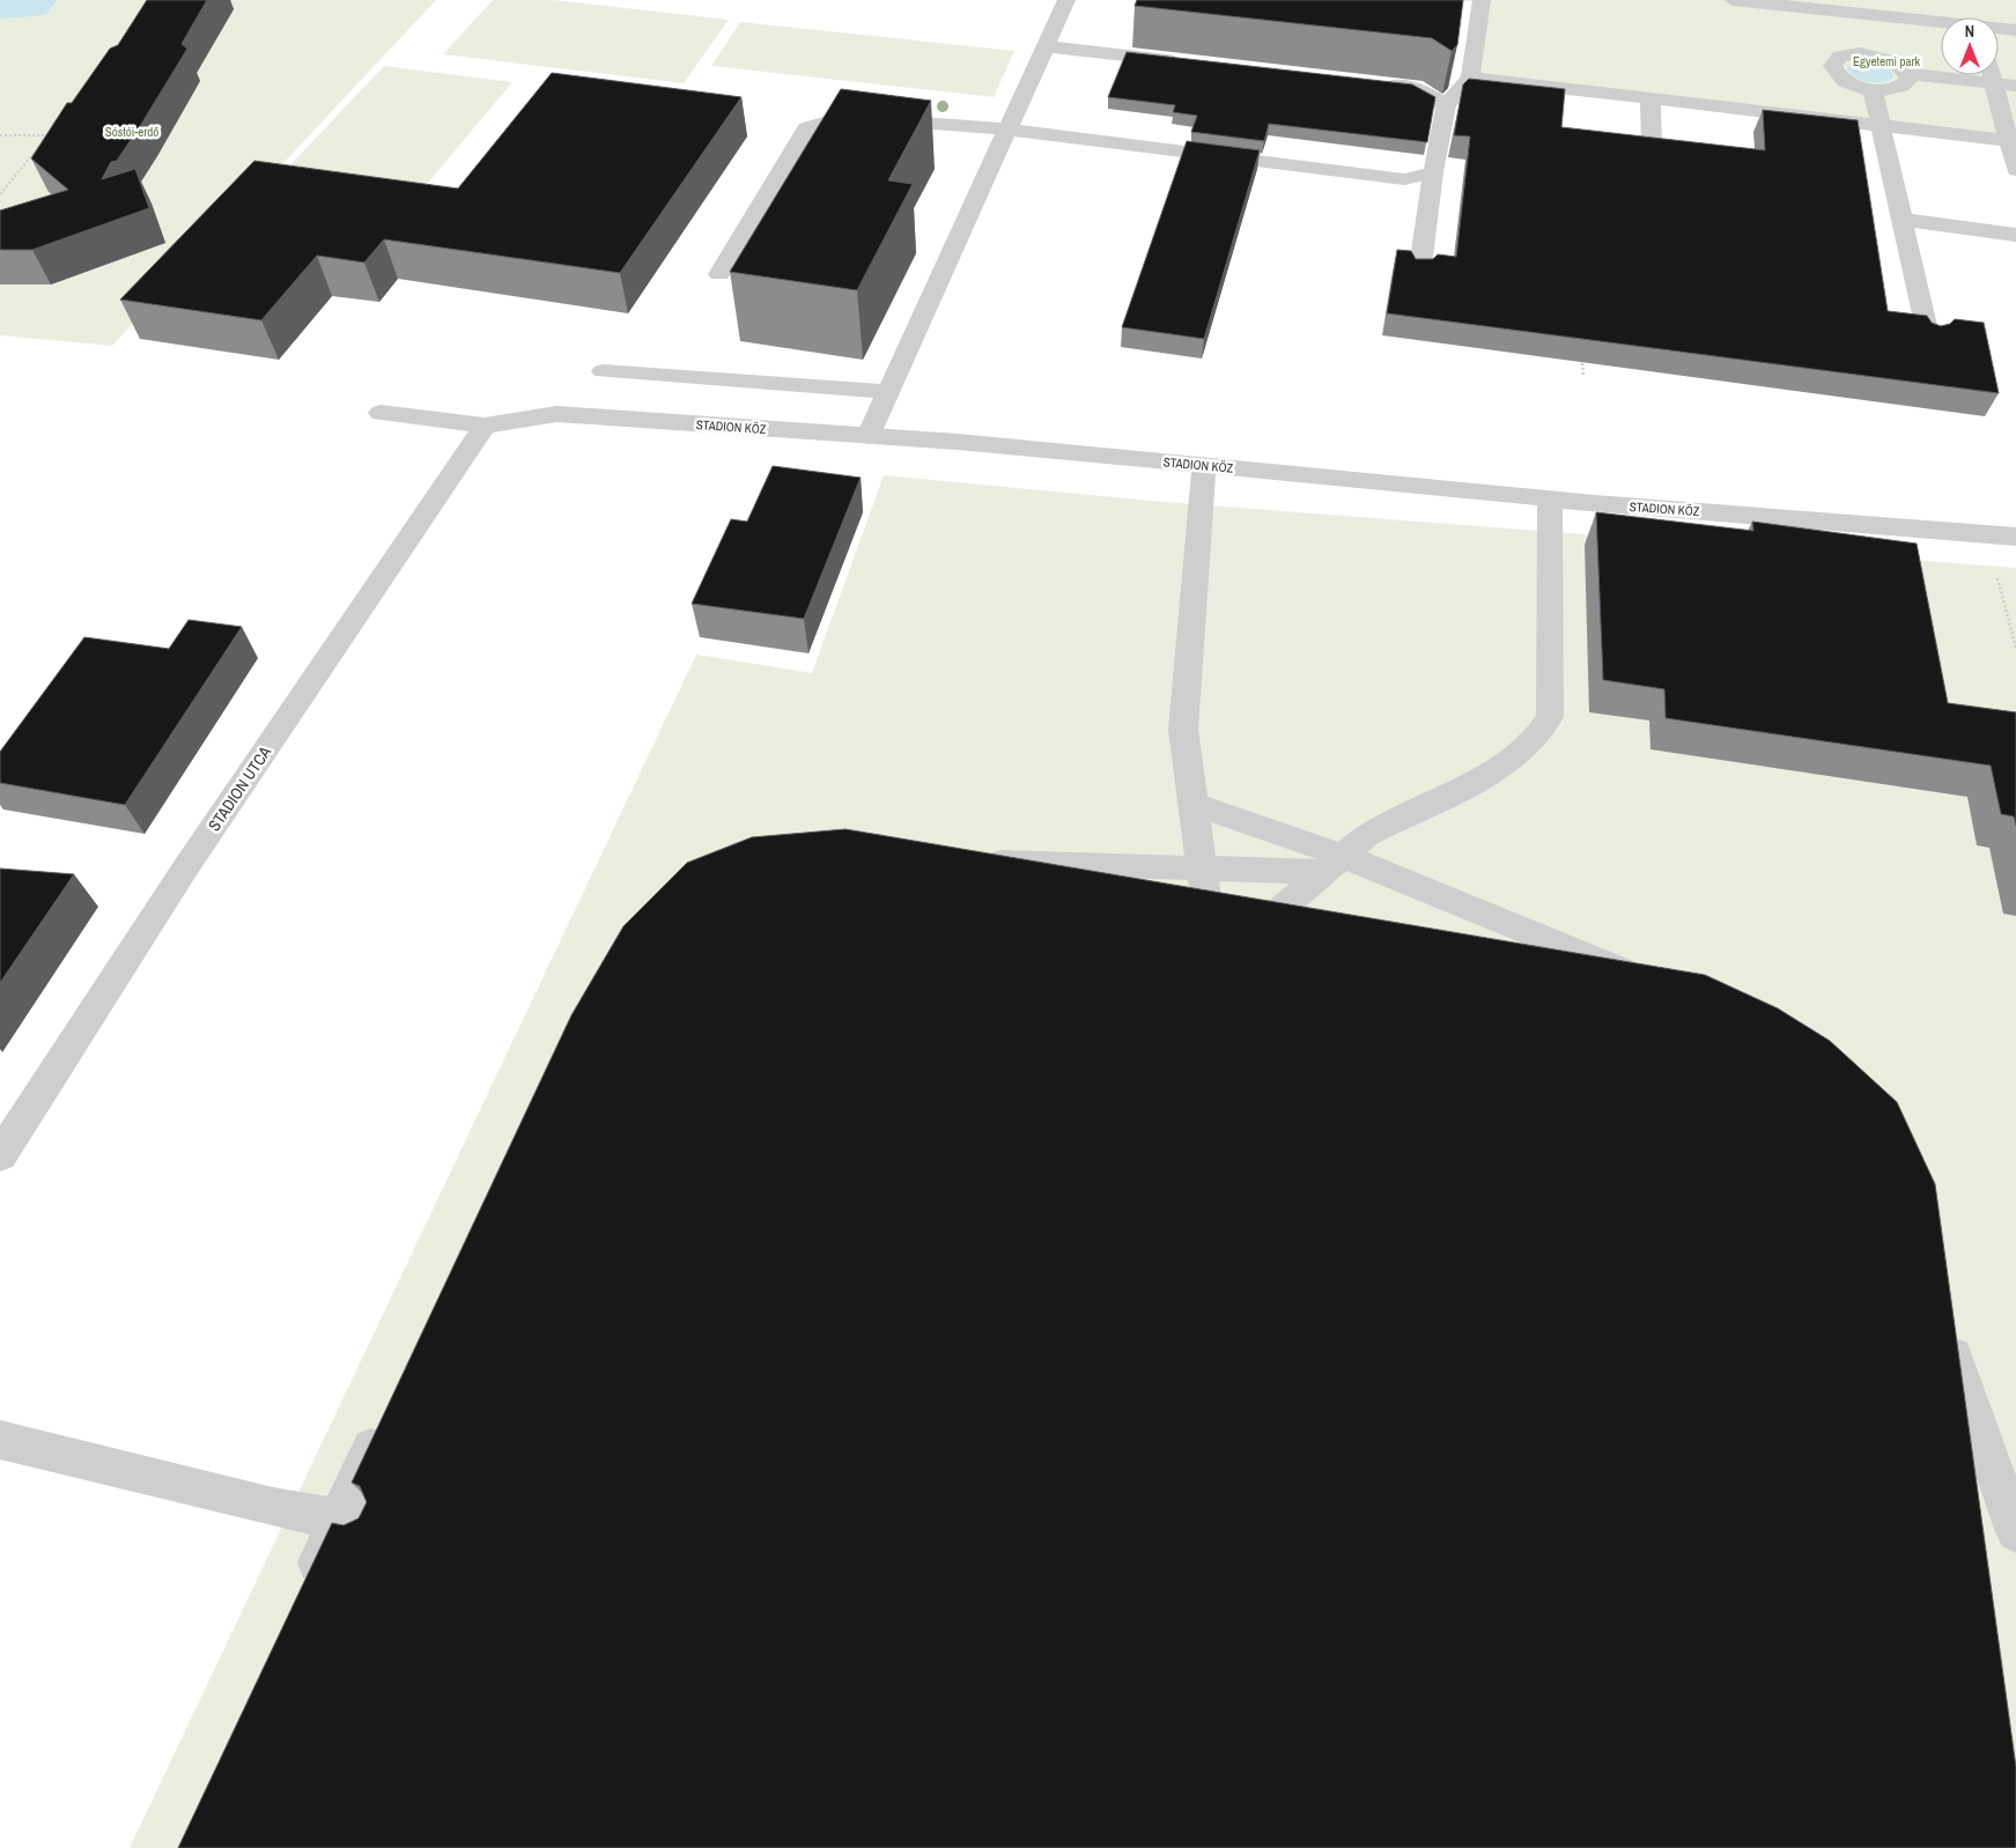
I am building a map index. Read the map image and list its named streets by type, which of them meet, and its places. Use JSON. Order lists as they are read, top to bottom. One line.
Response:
{"streets":{"street":["STADION KÖZ","STADION UTCA"]},"crossings":[["STADION KÖZ","STADION UTCA"]],"parks":["Egyetemi park","Sóstói-erdő"],"north":"top"}
